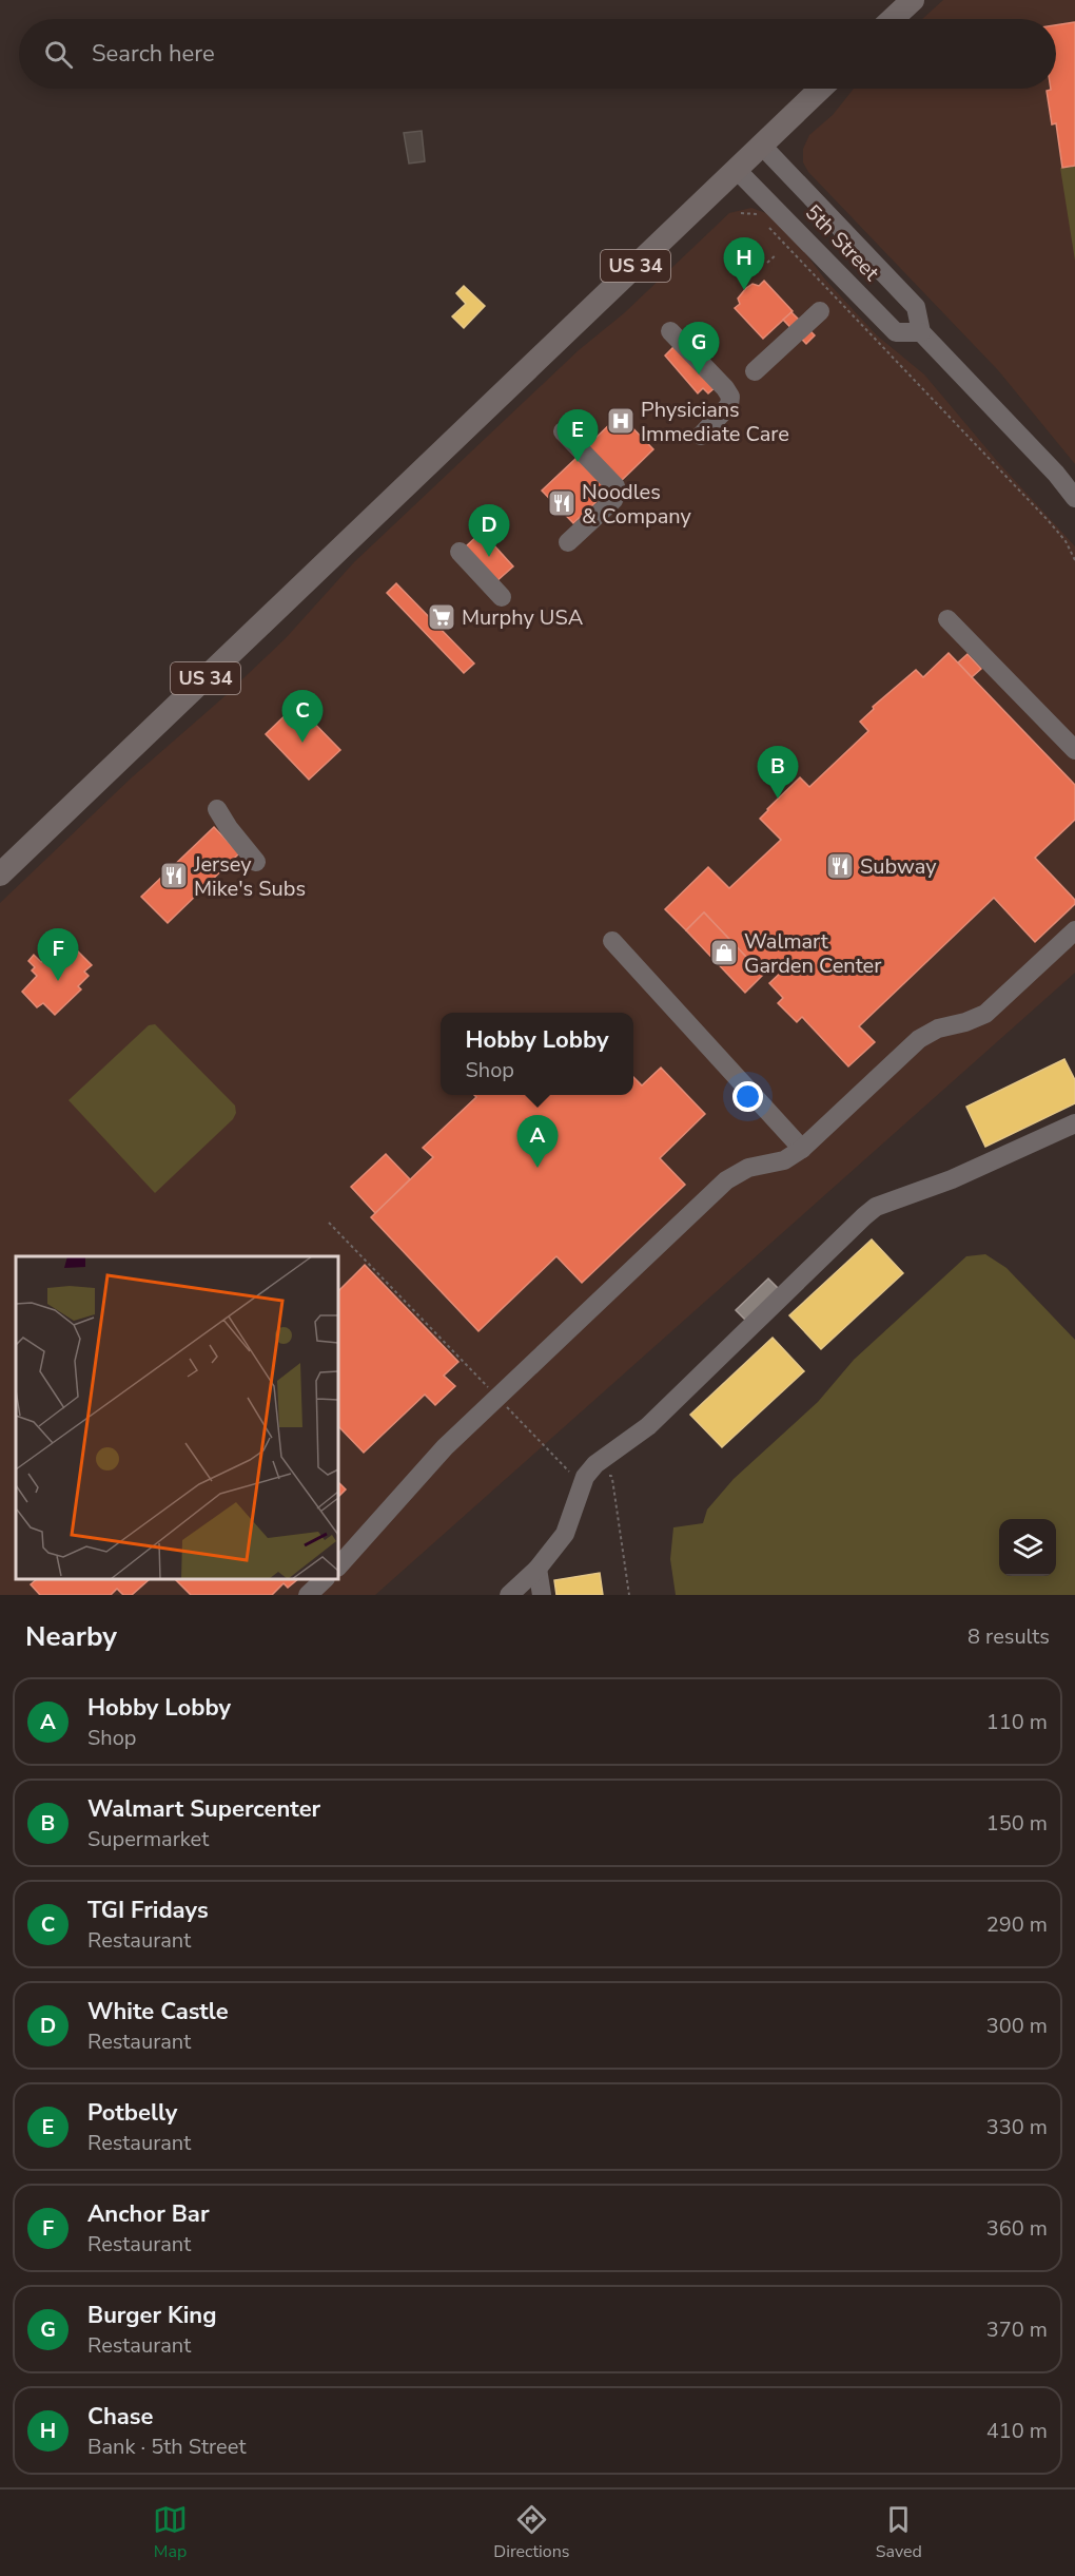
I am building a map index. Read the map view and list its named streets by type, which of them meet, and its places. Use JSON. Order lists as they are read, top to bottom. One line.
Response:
{"streets":{"main road":["US 34"],"street":["5th Street"]},"crossings":[["5th Street","US 34"]],"places":{"hospital":["Physicians Immediate Care"],"restaurant":["Noodles & Company","Subway","Jersey Mike's Subs"],"supermarket":["Murphy USA"],"shop":["Walmart Garden Center"]},"page":{"search":"Search here","pins":["H","G","E","D","C","B","F","A"],"popup":["Hobby Lobby","Shop"],"heading":["Nearby","8 results"],"list":[{"mark":"A","name":"Hobby Lobby","note":"Shop","value":"110 m"},{"mark":"B","name":"Walmart Supercenter","note":"Supermarket","value":"150 m"},{"mark":"C","name":"TGI Fridays","note":"Restaurant","value":"290 m"},{"mark":"D","name":"White Castle","note":"Restaurant","value":"300 m"},{"mark":"E","name":"Potbelly","note":"Restaurant","value":"330 m"},{"mark":"F","name":"Anchor Bar","note":"Restaurant","value":"360 m"},{"mark":"G","name":"Burger King","note":"Restaurant","value":"370 m"},{"mark":"H","name":"Chase","note":"Bank · 5th Street","value":"410 m"}],"nav":["Map","Directions","Saved"]}}
